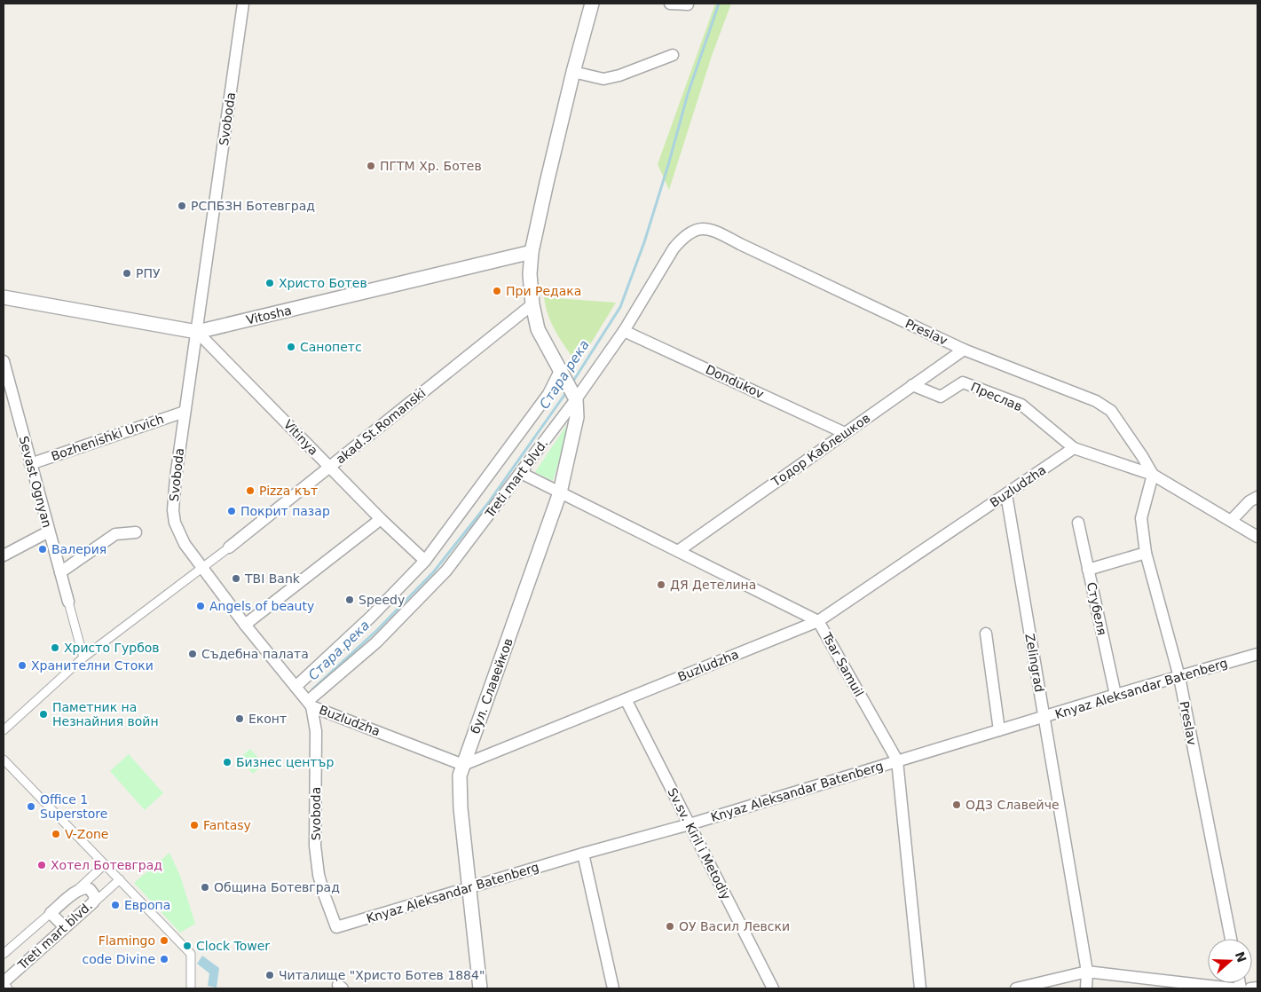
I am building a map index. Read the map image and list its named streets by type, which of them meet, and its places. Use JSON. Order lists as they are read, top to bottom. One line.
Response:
{"streets":{"street":["Svoboda","Vitosha","Preslav","Dondukov","Преслав","akad.St.Romanski","Bozhenishki Urvich","Vitinya","Тодор Каблешков","Treti mart blvd.","Sevast Ognyan","Buzludzha","Стубеля","Zelingrad","Tsar Samuil","бул. Славейков","Knyaz Aleksandar Batenberg","Sv.sv. Kiril i Metodiy"]},"crossings":[["Svoboda","Vitosha"],["Svoboda","Bozhenishki Urvich"],["Svoboda","Vitinya"],["Svoboda","Treti mart blvd."],["Svoboda","Buzludzha"],["Svoboda","Knyaz Aleksandar Batenberg"],["Vitosha","Vitinya"],["Preslav","Тодор Каблешков"],["Preslav","Treti mart blvd."],["Preslav","Knyaz Aleksandar Batenberg"],["Dondukov","Тодор Каблешков"],["Dondukov","Treti mart blvd."],["Преслав","Тодор Каблешков"],["Преслав","Buzludzha"],["akad.St.Romanski","Vitinya"],["Bozhenishki Urvich","Sevast Ognyan"],["Vitinya","Treti mart blvd."],["Тодор Каблешков","Tsar Samuil"],["Treti mart blvd.","Buzludzha"],["Treti mart blvd.","Tsar Samuil"],["Treti mart blvd.","бул. Славейков"],["Buzludzha","Zelingrad"],["Buzludzha","Tsar Samuil"],["Buzludzha","бул. Славейков"],["Buzludzha","Sv.sv. Kiril i Metodiy"],["Стубеля","Knyaz Aleksandar Batenberg"],["Zelingrad","Knyaz Aleksandar Batenberg"],["Tsar Samuil","бул. Славейков"],["Tsar Samuil","Knyaz Aleksandar Batenberg"],["бул. Славейков","Knyaz Aleksandar Batenberg"],["Knyaz Aleksandar Batenberg","Sv.sv. Kiril i Metodiy"]],"water":["Стара река"],"places":["ПГТМ Хр. Ботев","РСПБЗН Ботевград","РПУ","Христо Ботев","При Редака","Санопетс","Pizza кът","Покрит пазар","Валерия","TBI Bank","ДЯ Детелина","Speedy","Angels of beauty","Христо Гурбов","Съдебна палата","Хранителни Стоки","Паметник на Незнайния войн","Еконт","Бизнес център","ОДЗ Славейче","Office 1 Superstore","Fantasy","V-Zone","Хотел Ботевград","Община Ботевград","Европа","ОУ Васил Левски","Flamingo","Clock Tower","code Divine","Читалище \"Христо Ботев 1884\""],"north":"right"}
